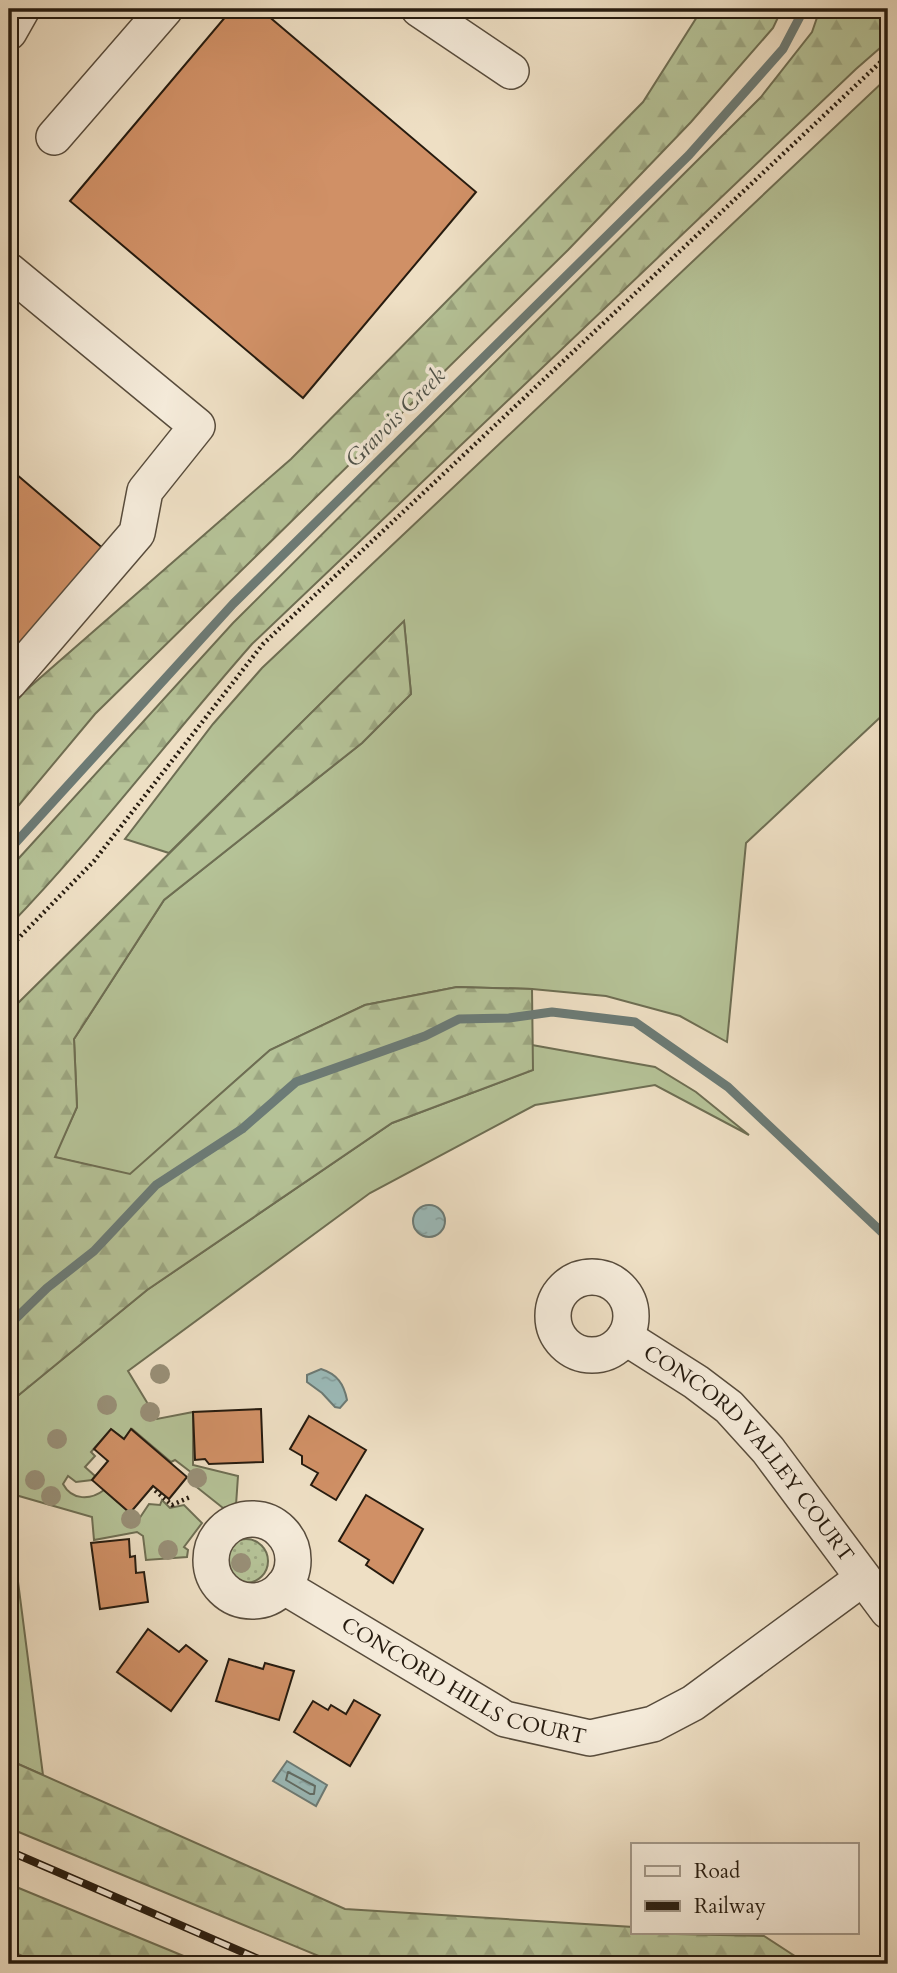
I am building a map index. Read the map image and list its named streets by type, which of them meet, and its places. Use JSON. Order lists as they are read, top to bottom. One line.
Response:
{"streets":{"street":["CONCORD VALLEY COURT","CONCORD HILLS COURT"]},"crossings":[["CONCORD VALLEY COURT","CONCORD HILLS COURT"]],"water":["Gravois Creek"],"legend":["Road","Railway"]}
